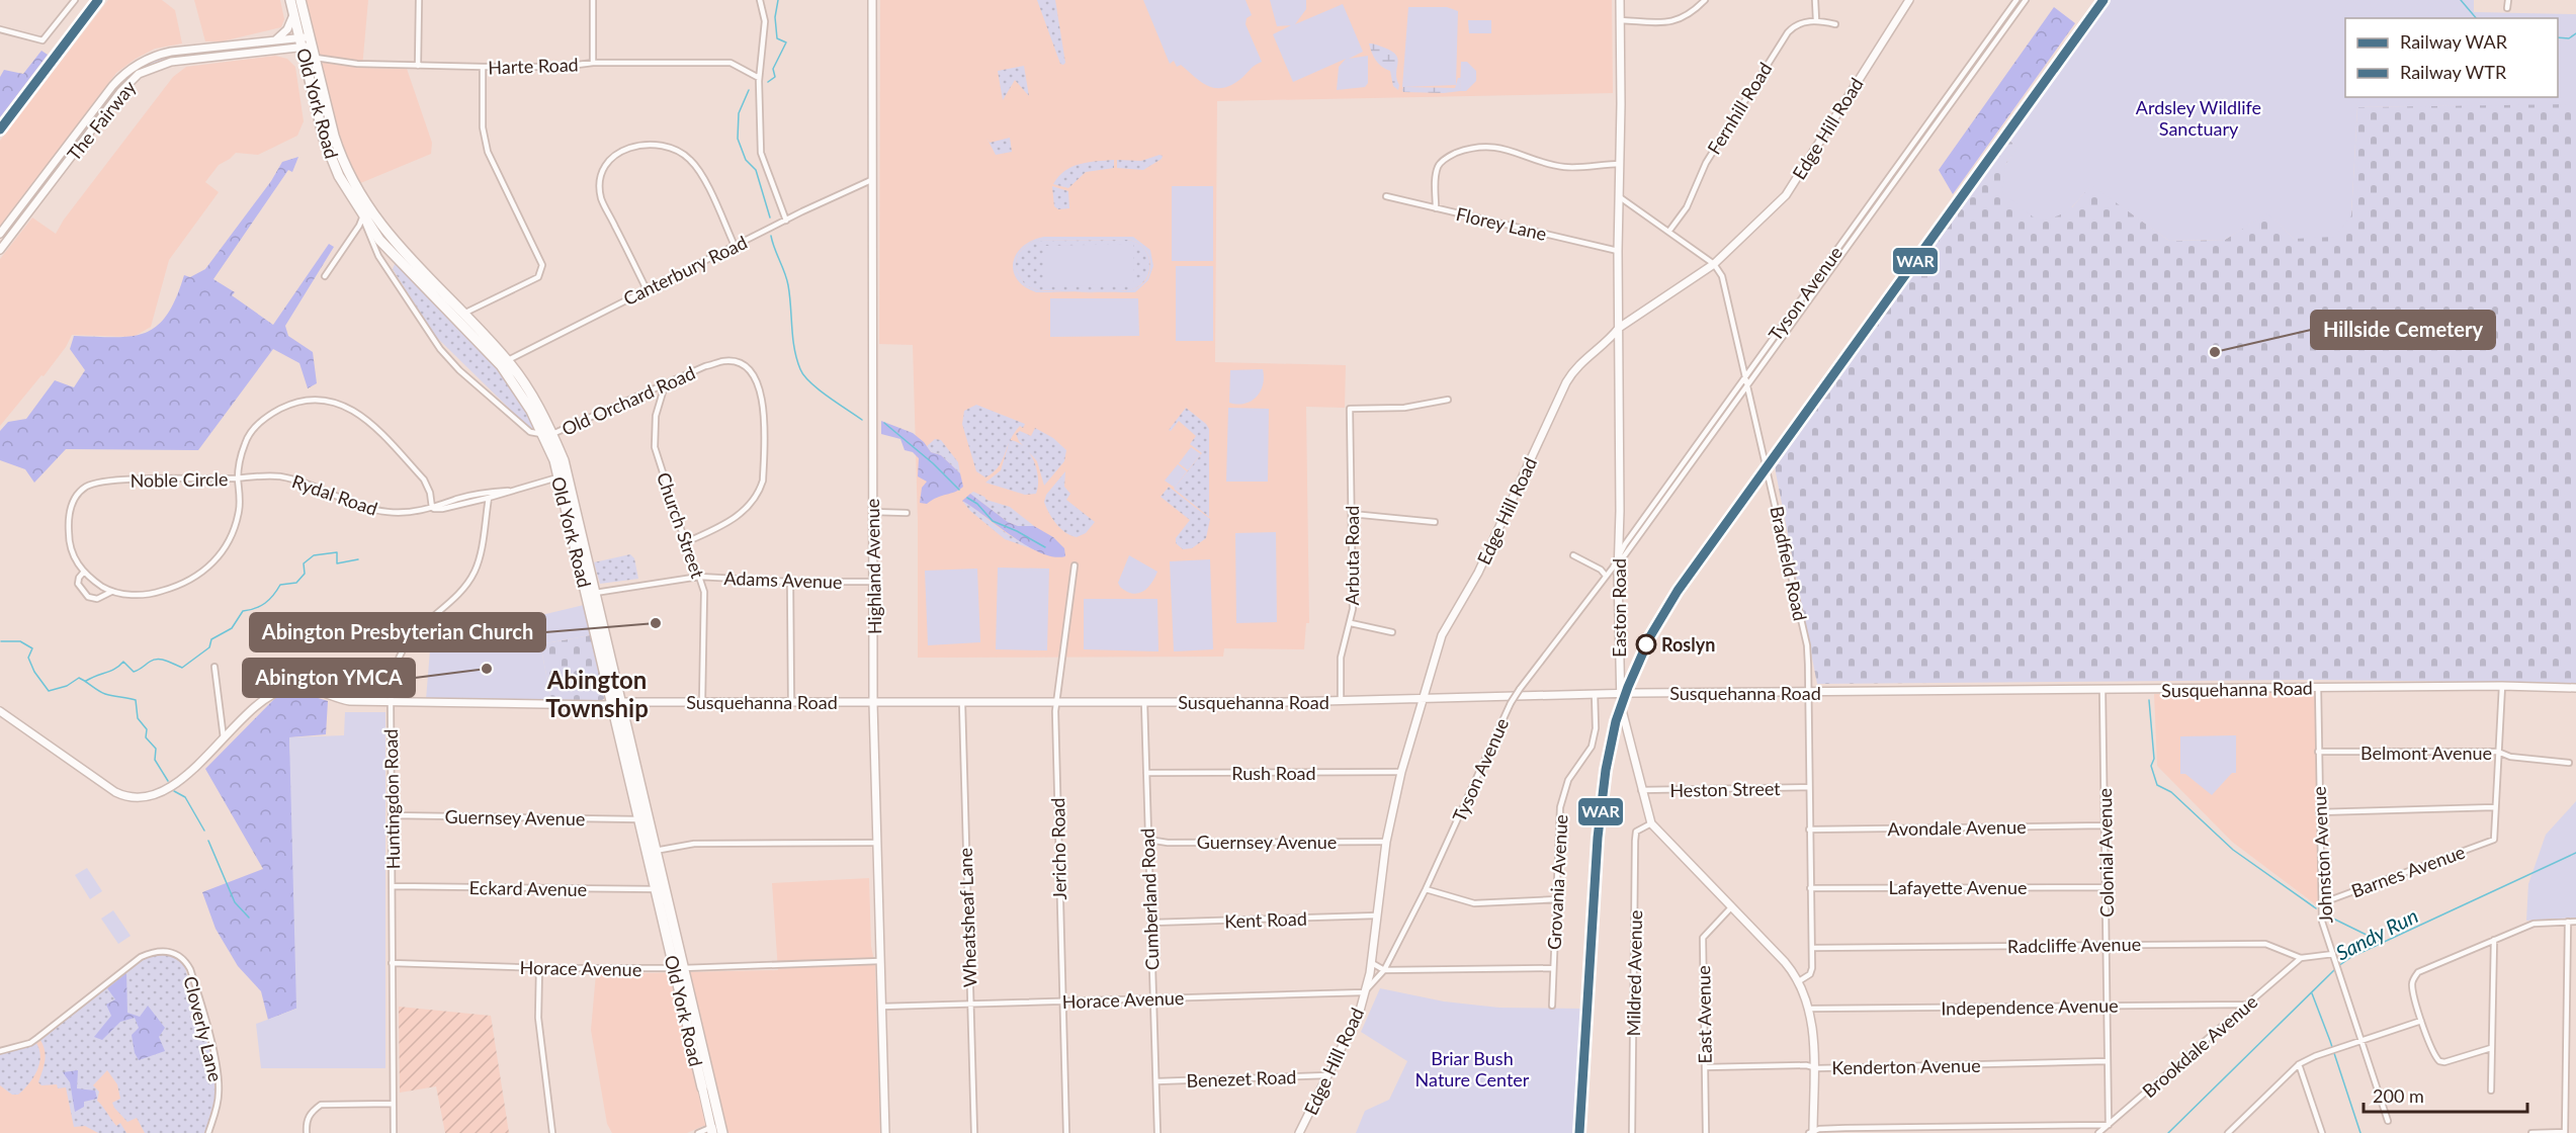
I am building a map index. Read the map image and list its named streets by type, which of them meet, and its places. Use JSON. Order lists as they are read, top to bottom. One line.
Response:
{"streets":{"highway":["Old York Road"],"main road":["The Fairway","Edge Hill Road","Highland Avenue","Easton Road","Susquehanna Road"],"street":["Harte Road","Fernhill Road","Florey Lane","Canterbury Road","Tyson Avenue","Old Orchard Road","Noble Circle","Rydal Road","Church Street","Arbuta Road","Bradfield Road","Adams Avenue","Belmont Avenue","Rush Road","Heston Street","Huntingdon Road","Guernsey Avenue","Avondale Avenue","Jericho Road","Colonial Avenue","Johnston Avenue","Barnes Avenue","Grovania Avenue","Lafayette Avenue","Eckard Avenue","Cumberland Road","Wheatsheaf Lane","Kent Road","Radcliffe Avenue","Horace Avenue","Mildred Avenue","Independence Avenue","East Avenue","Cloverly Lane","Brookdale Avenue","Kenderton Avenue","Benezet Road"]},"crossings":[["Harte Road","Old York Road"],["Old York Road","The Fairway"],["Old York Road","Canterbury Road"],["Old York Road","Old Orchard Road"],["Old York Road","Rydal Road"],["Old York Road","Adams Avenue"],["Old York Road","Susquehanna Road"],["Old York Road","Guernsey Avenue"],["Old York Road","Eckard Avenue"],["Old York Road","Horace Avenue"],["Fernhill Road","Bradfield Road"],["Edge Hill Road","Tyson Avenue"],["Edge Hill Road","Bradfield Road"],["Edge Hill Road","Easton Road"],["Edge Hill Road","Susquehanna Road"],["Edge Hill Road","Rush Road"],["Edge Hill Road","Guernsey Avenue"],["Edge Hill Road","Kent Road"],["Edge Hill Road","Horace Avenue"],["Edge Hill Road","Benezet Road"],["Florey Lane","Easton Road"],["Canterbury Road","Highland Avenue"],["Tyson Avenue","Bradfield Road"],["Tyson Avenue","Easton Road"],["Tyson Avenue","Horace Avenue"],["Old Orchard Road","Church Street"],["Noble Circle","Rydal Road"],["Rydal Road","Huntingdon Road"],["Church Street","Adams Avenue"],["Church Street","Susquehanna Road"],["Arbuta Road","Susquehanna Road"],["Bradfield Road","Easton Road"],["Bradfield Road","Susquehanna Road"],["Bradfield Road","Heston Street"],["Bradfield Road","Avondale Avenue"],["Bradfield Road","Lafayette Avenue"],["Bradfield Road","Radcliffe Avenue"],["Highland Avenue","Adams Avenue"],["Highland Avenue","Susquehanna Road"],["Highland Avenue","Horace Avenue"],["Easton Road","Susquehanna Road"],["Easton Road","Heston Street"],["Easton Road","Mildred Avenue"],["Easton Road","Independence Avenue"],["Easton Road","East Avenue"],["Easton Road","Kenderton Avenue"],["Susquehanna Road","Huntingdon Road"],["Susquehanna Road","Jericho Road"],["Susquehanna Road","Colonial Avenue"],["Susquehanna Road","Johnston Avenue"],["Susquehanna Road","Grovania Avenue"],["Susquehanna Road","Cumberland Road"],["Susquehanna Road","Wheatsheaf Lane"],["Belmont Avenue","Johnston Avenue"],["Rush Road","Cumberland Road"],["Huntingdon Road","Guernsey Avenue"],["Huntingdon Road","Eckard Avenue"],["Huntingdon Road","Horace Avenue"],["Guernsey Avenue","Cumberland Road"],["Avondale Avenue","Colonial Avenue"],["Jericho Road","Horace Avenue"],["Colonial Avenue","Lafayette Avenue"],["Colonial Avenue","Radcliffe Avenue"],["Colonial Avenue","Independence Avenue"],["Colonial Avenue","Brookdale Avenue"],["Colonial Avenue","Kenderton Avenue"],["Johnston Avenue","Barnes Avenue"],["Johnston Avenue","Radcliffe Avenue"],["Cumberland Road","Kent Road"],["Cumberland Road","Horace Avenue"],["Cumberland Road","Benezet Road"],["Wheatsheaf Lane","Horace Avenue"],["Radcliffe Avenue","Brookdale Avenue"],["Independence Avenue","Brookdale Avenue"],["East Avenue","Kenderton Avenue"]],"districts":["Abington Township"],"water":["Sandy Run"],"parks":["Ardsley Wildlife Sanctuary","Briar Bush Nature Center"],"places":["Hillside Cemetery","Abington Presbyterian Church","Roslyn","Abington YMCA"],"lines":["rail line WAR","rail line WTR"],"legend":["Railway WAR","Railway WTR"],"scale_bar":"200 m"}
